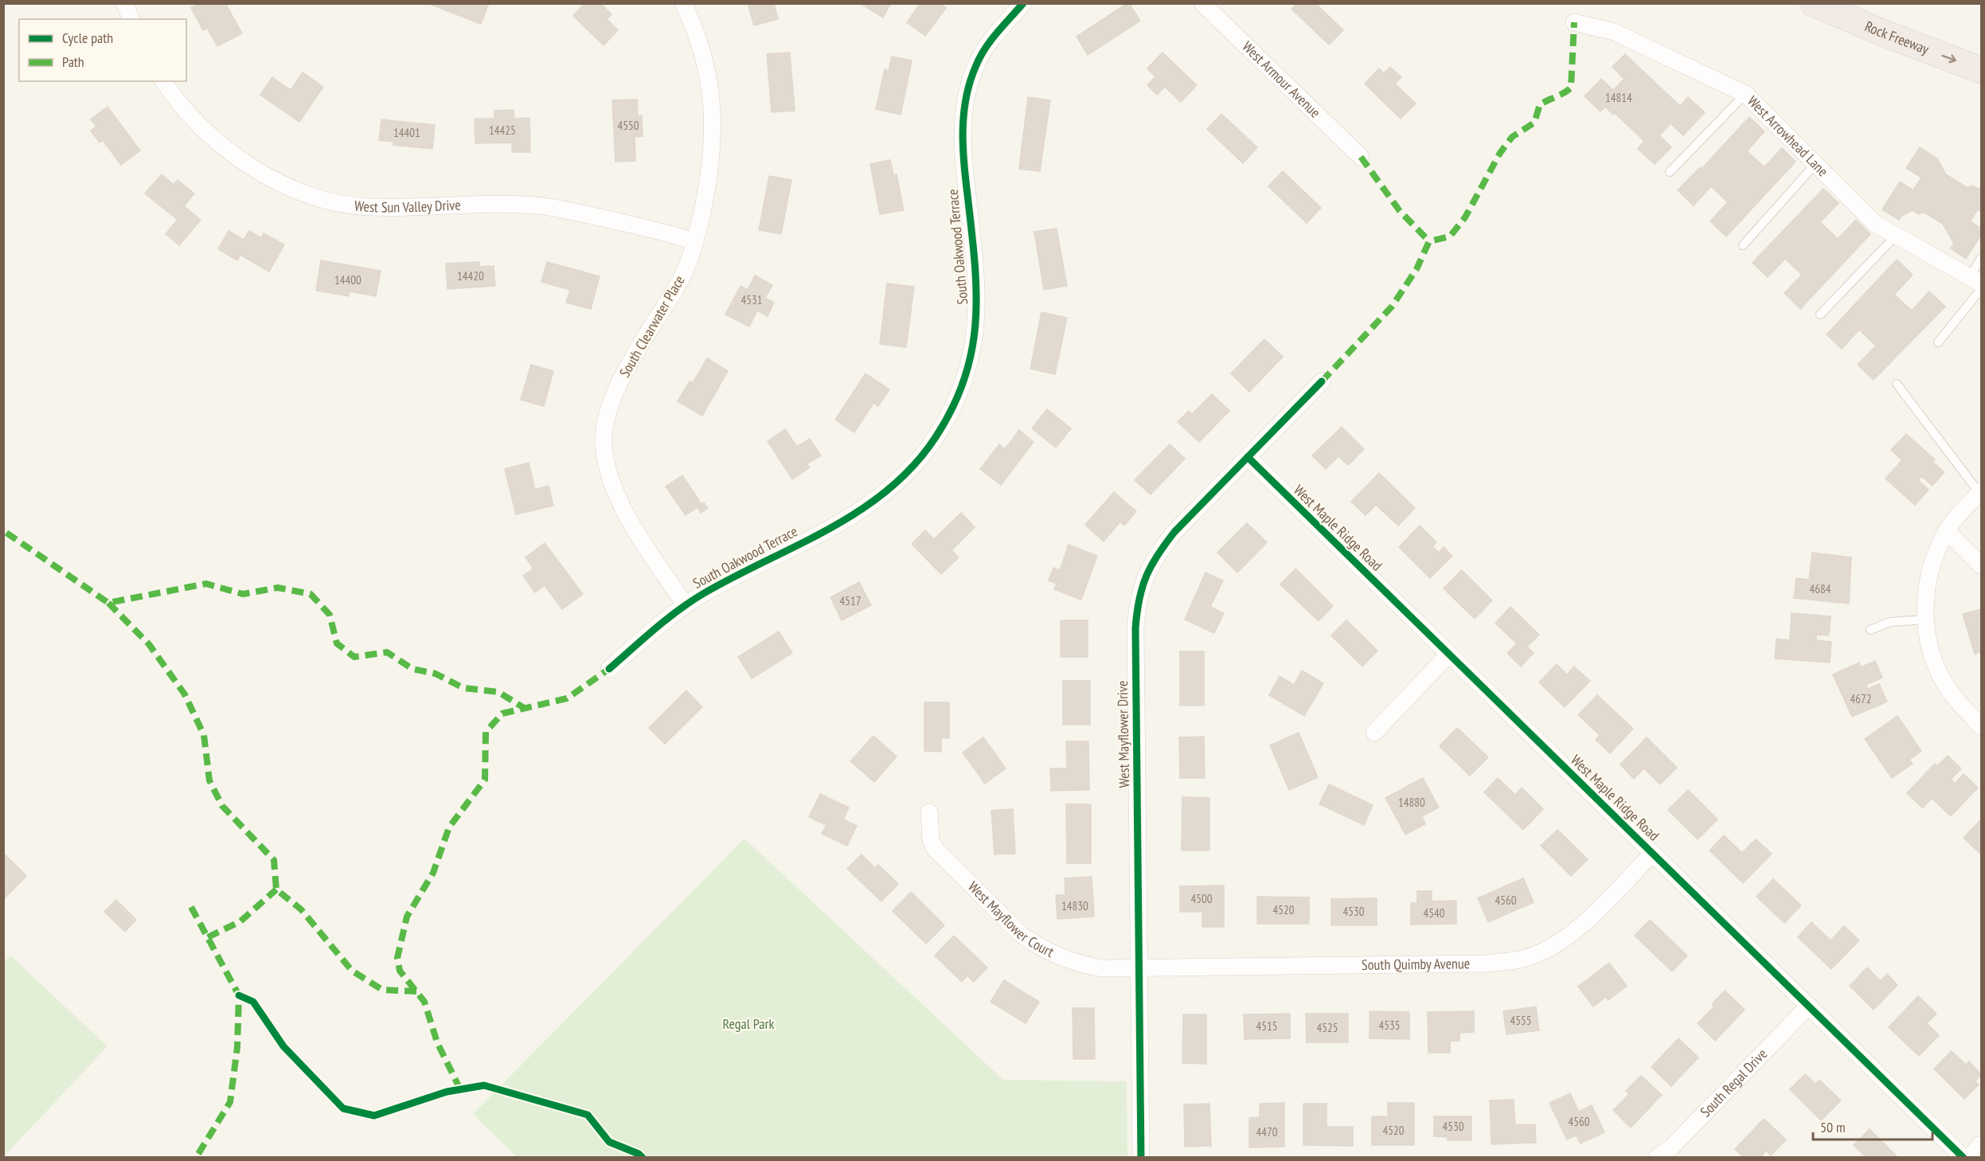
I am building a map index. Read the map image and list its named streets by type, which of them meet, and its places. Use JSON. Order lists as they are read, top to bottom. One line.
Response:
{"streets":{"highway":["Rock Freeway"],"street":["West Armour Avenue","West Arrowhead Lane","West Sun Valley Drive","South Oakwood Terrace","South Clearwater Place","West Maple Ridge Road","West Mayflower Drive","West Mayflower Court","South Quimby Avenue","South Regal Drive"]},"crossings":[["West Sun Valley Drive","South Clearwater Place"],["South Oakwood Terrace","South Clearwater Place"],["West Maple Ridge Road","West Mayflower Drive"],["West Maple Ridge Road","South Quimby Avenue"],["West Maple Ridge Road","South Regal Drive"],["West Mayflower Drive","West Mayflower Court"],["West Mayflower Drive","South Quimby Avenue"],["West Mayflower Court","South Quimby Avenue"]],"one_way":["Rock Freeway"],"parks":["Regal Park"],"house_numbers":["14814","4550","14425","14401","14420","14400","4531","4684","4517","4672","14880","4500","4560","14830","4520","4530","4540","4555","4535","4515","4525","4560","4530","4520","4470"],"legend":["Cycle path","Path"],"scale_bar":"50 m"}
